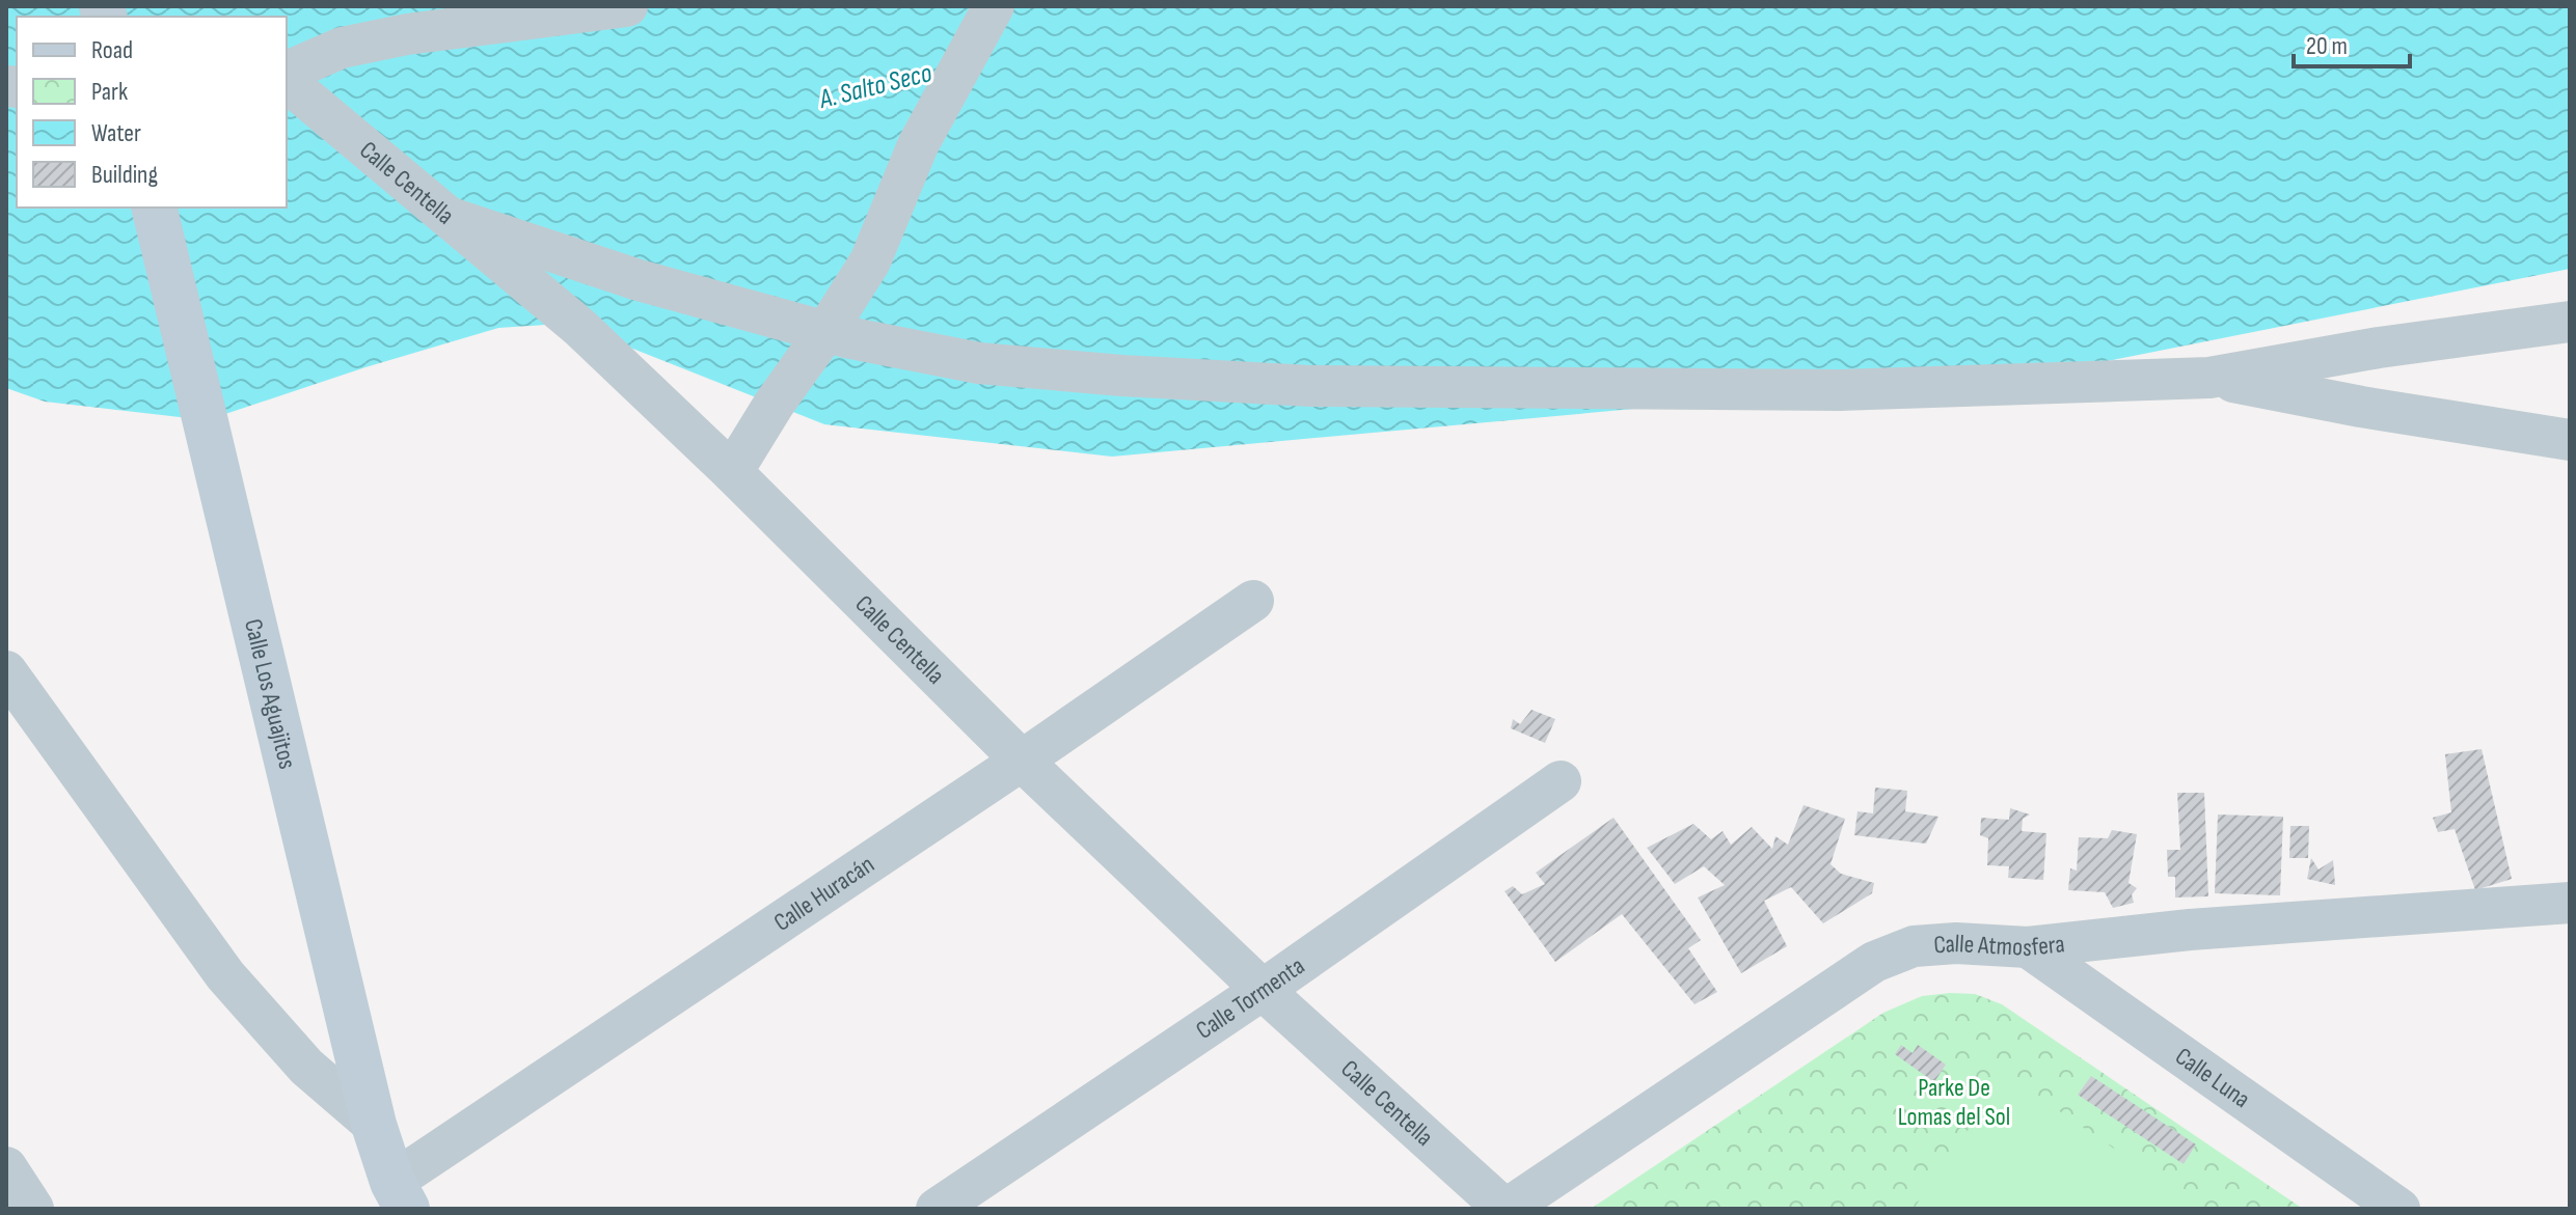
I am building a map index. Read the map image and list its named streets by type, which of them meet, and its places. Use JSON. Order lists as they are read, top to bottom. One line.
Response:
{"streets":{"street":["Calle Centella","Calle Los Aguajitos","Calle Huracán","Calle Atmosfera","Calle Tormenta","Calle Luna"]},"crossings":[["Calle Centella","Calle Huracán"],["Calle Centella","Calle Atmosfera"],["Calle Centella","Calle Tormenta"],["Calle Los Aguajitos","Calle Huracán"],["Calle Atmosfera","Calle Luna"]],"water":["A. Salto Seco"],"parks":["Parke De Lomas del Sol"],"legend":["Road","Park","Water","Building"],"scale_bar":"20 m"}
